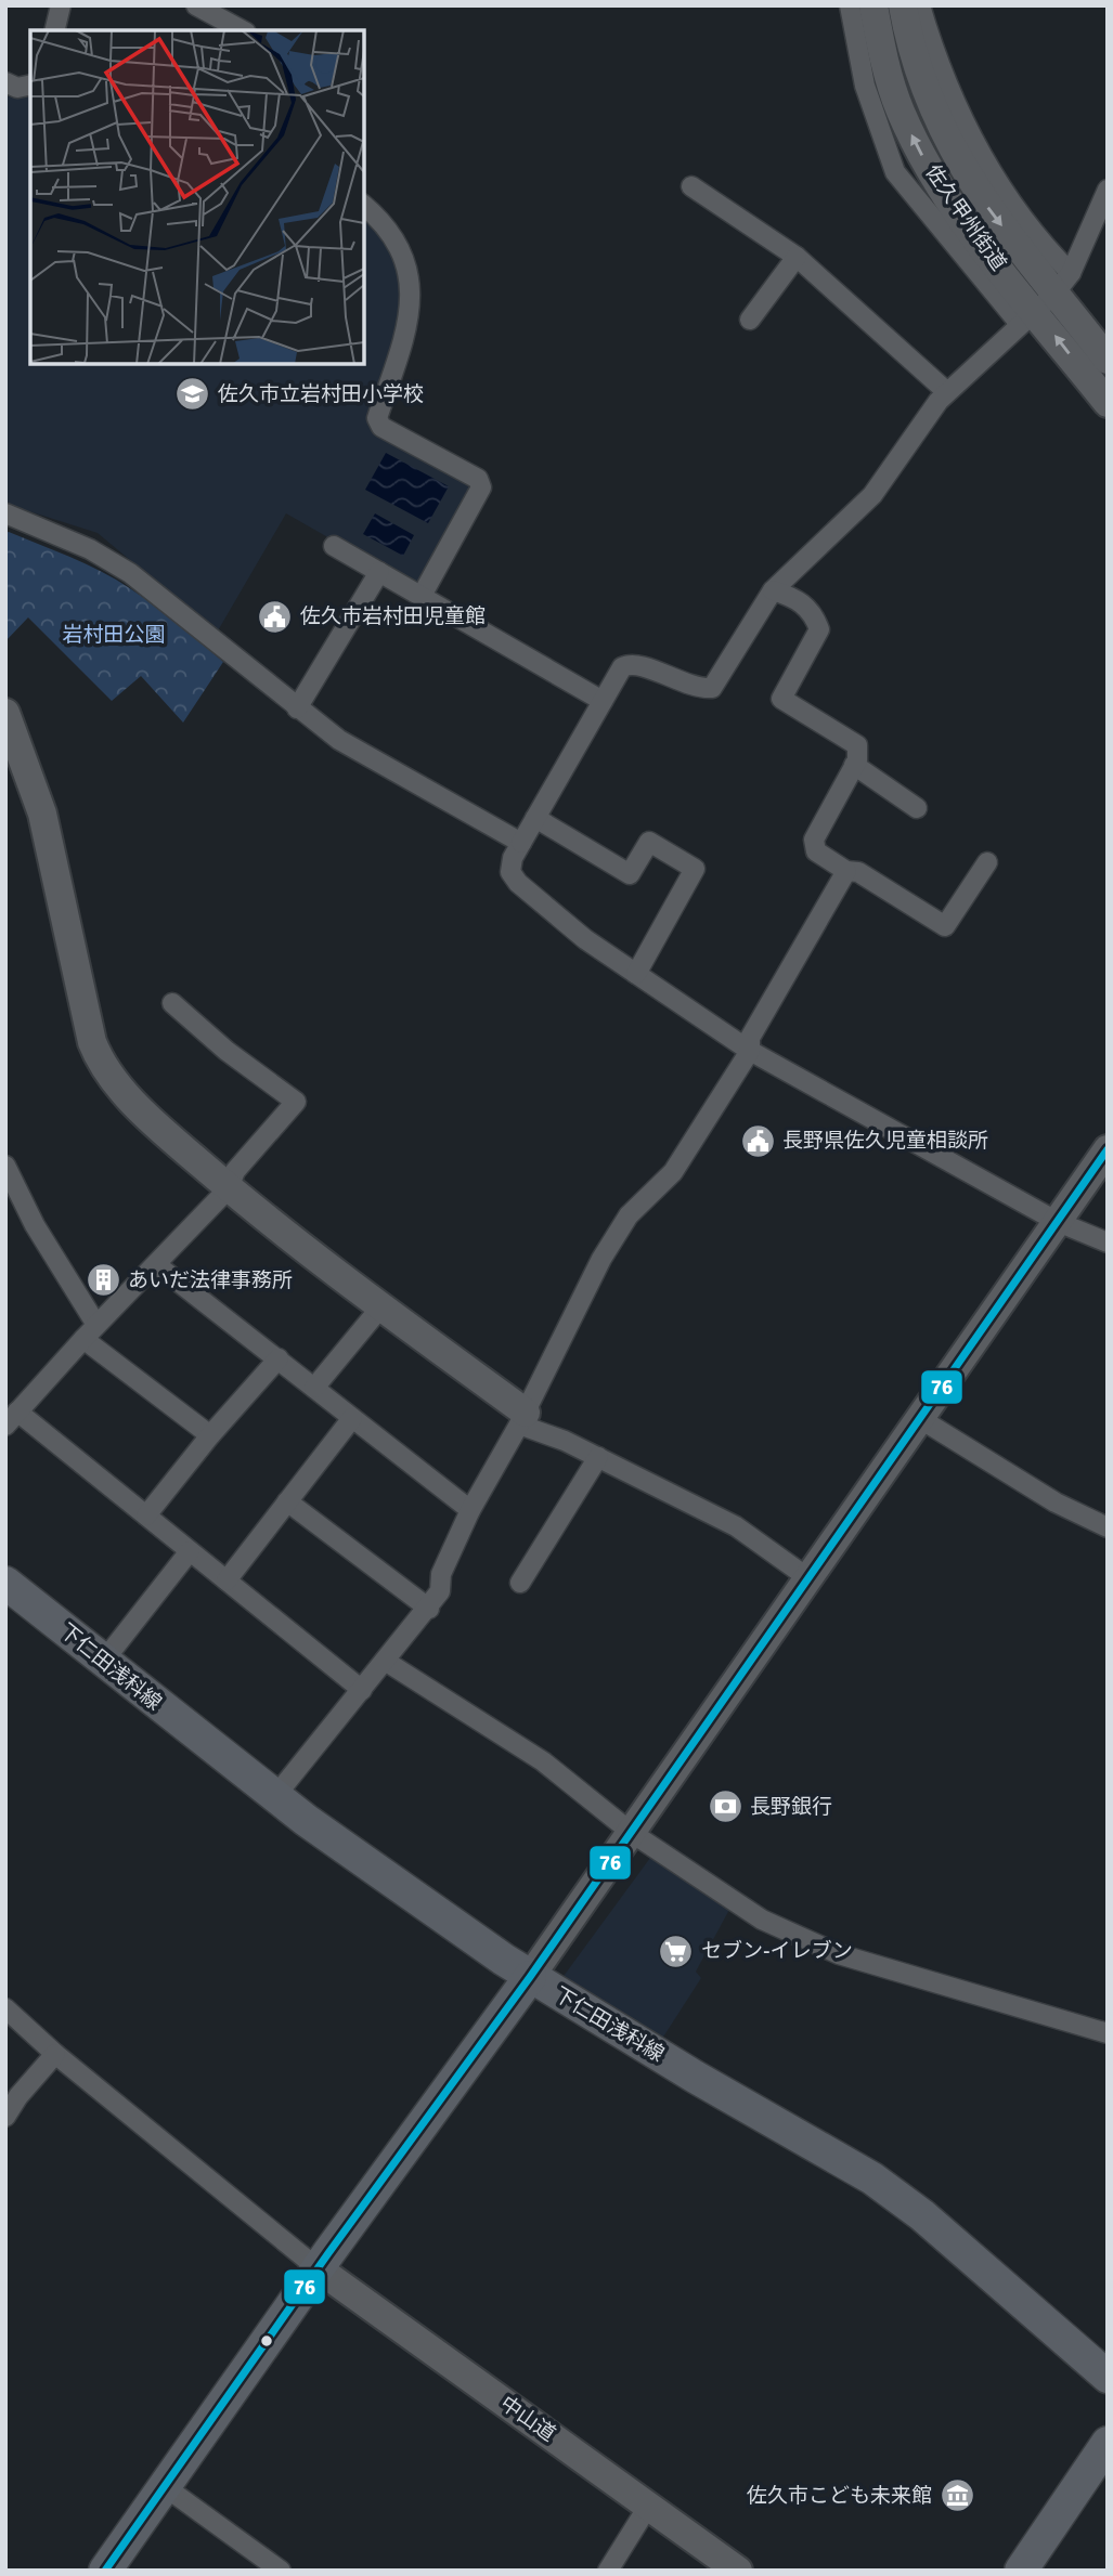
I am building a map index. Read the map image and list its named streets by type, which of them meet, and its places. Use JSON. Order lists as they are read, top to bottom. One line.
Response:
{"streets":{"main road":["佐久甲州街道","下仁田浅科線","中山道"]},"parks":["岩村田公園"],"places":{"school or university":["佐久市立岩村田小学校"],"public building":["佐久市岩村田児童館","長野県佐久児童相談所"],"building":["あいだ法律事務所"],"bank":["長野銀行"],"supermarket":["セブン-イレブン"],"museum":["佐久市こども未来館"]},"lines":["transit line 76"]}
